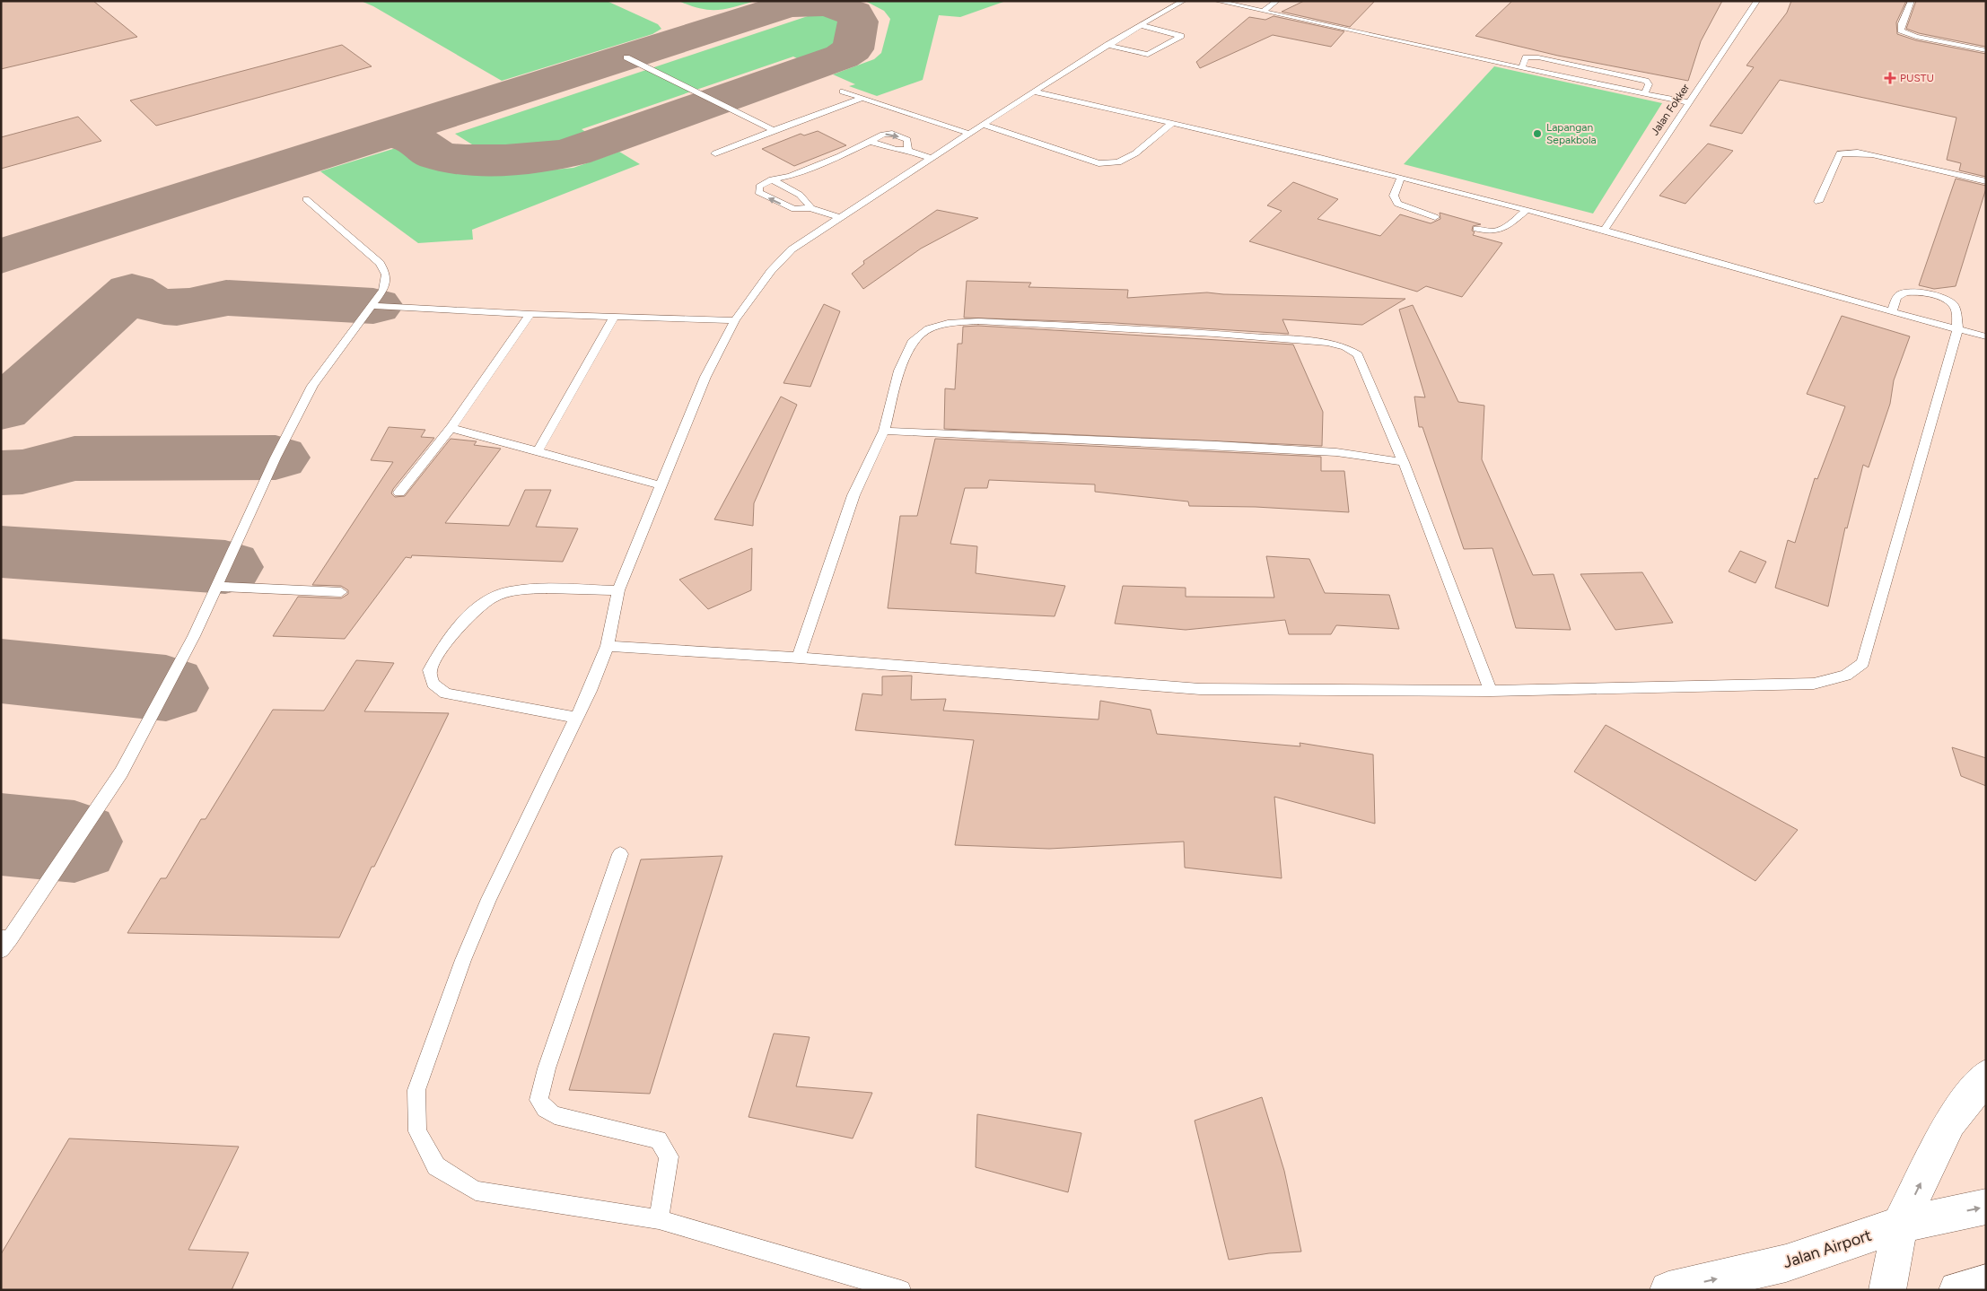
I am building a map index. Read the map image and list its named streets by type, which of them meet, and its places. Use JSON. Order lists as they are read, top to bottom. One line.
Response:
{"streets":{"street":["Jalan Airport"],"lane":["Jalan Fokker"]},"one_way":["Jalan Airport"],"places":{"health":["PUSTU"],"other":["Lapangan Sepakbola"]}}
